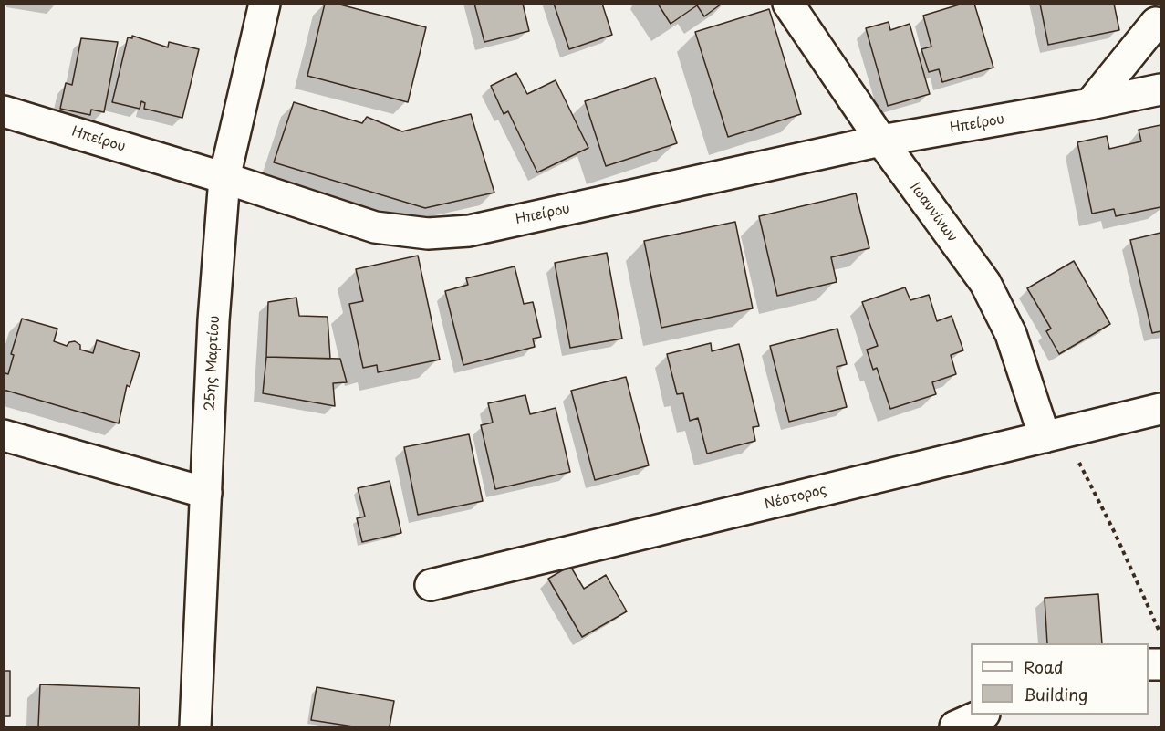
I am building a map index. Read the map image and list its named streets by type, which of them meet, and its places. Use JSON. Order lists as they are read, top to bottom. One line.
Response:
{"streets":{"street":["Ηπείρου","Ιωαννίνων","25ης Μαρτίου","Νέστορος"]},"crossings":[["Ηπείρου","Ιωαννίνων"],["Ηπείρου","25ης Μαρτίου"],["Ιωαννίνων","Νέστορος"]],"legend":["Road","Building"]}
